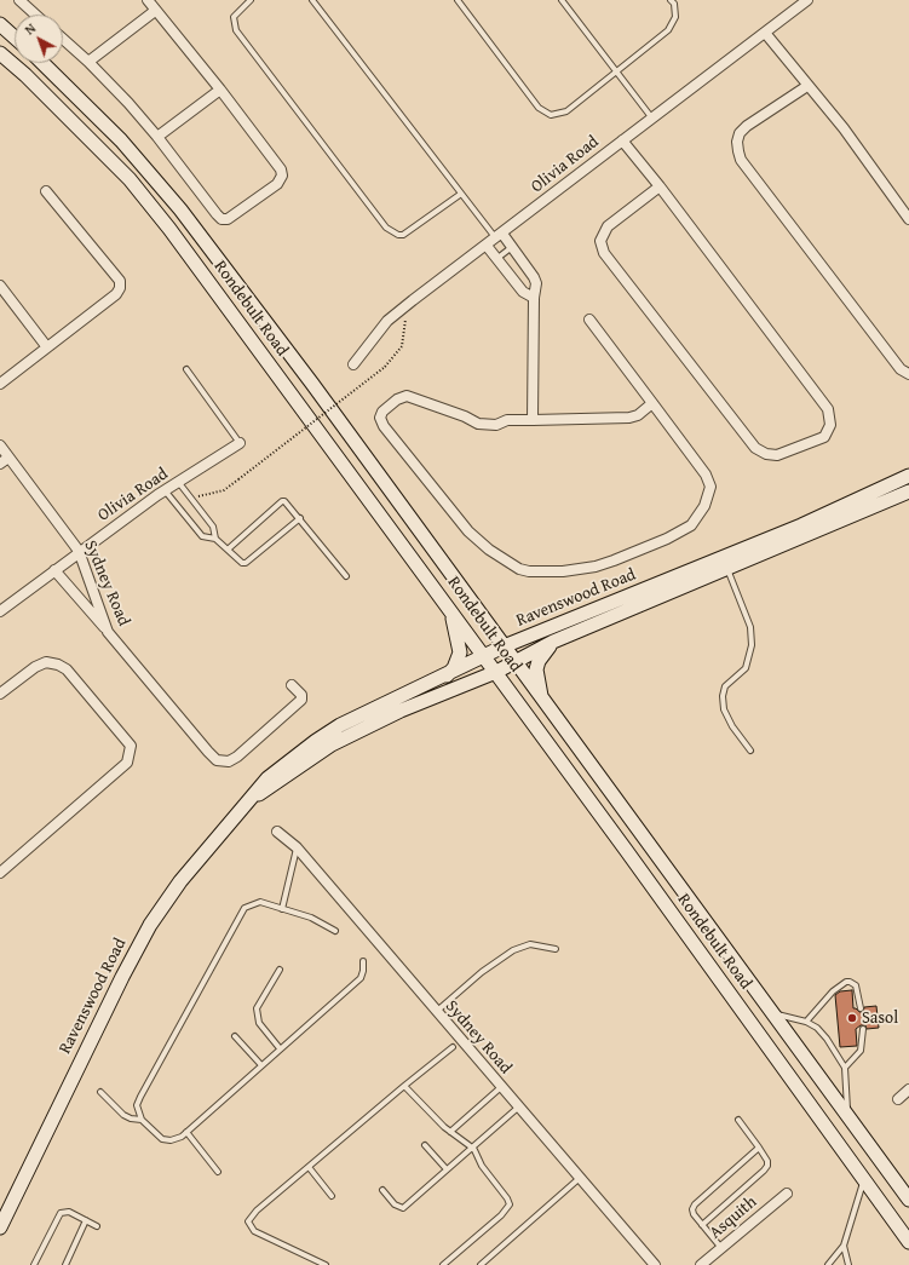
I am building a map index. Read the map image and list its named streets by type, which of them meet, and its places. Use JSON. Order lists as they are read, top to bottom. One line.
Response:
{"streets":{"main road":["Rondebult Road","Ravenswood Road"],"street":["Olivia Road","Sydney Road","Asquith"]},"crossings":[["Olivia Road","Sydney Road"],["Rondebult Road","Ravenswood Road"]],"places":["Sasol"],"north":"top left"}
